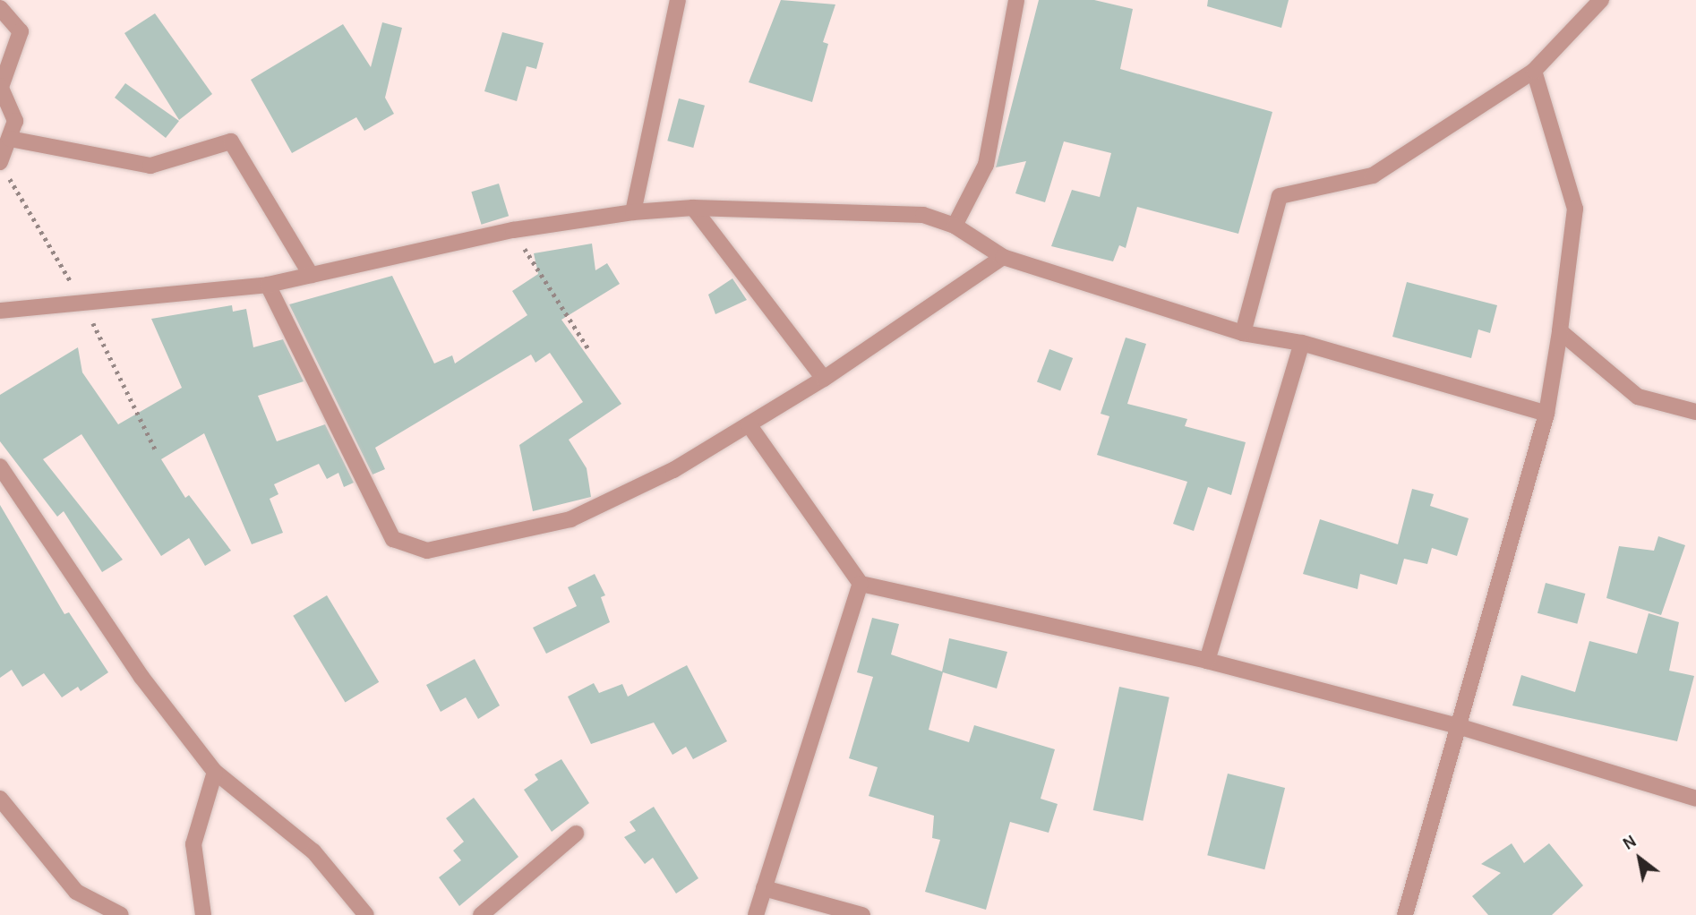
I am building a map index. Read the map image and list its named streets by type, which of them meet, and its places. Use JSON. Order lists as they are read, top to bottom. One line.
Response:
{"north":"top left"}
